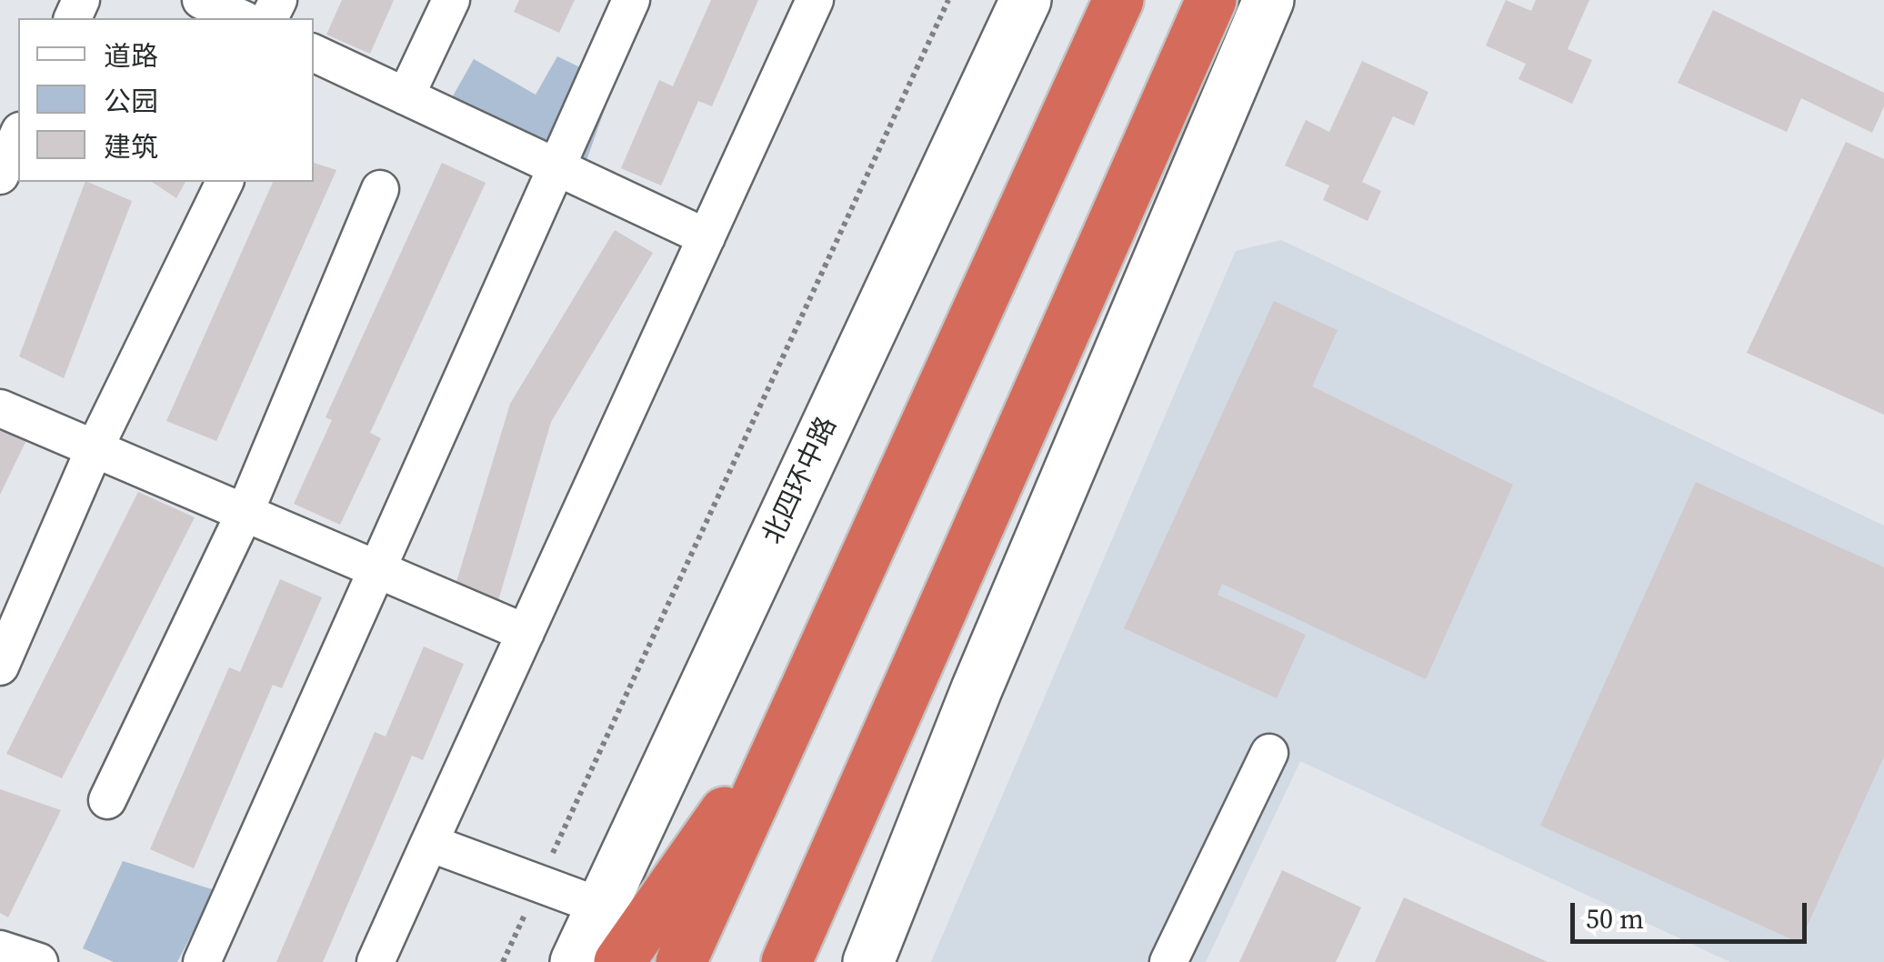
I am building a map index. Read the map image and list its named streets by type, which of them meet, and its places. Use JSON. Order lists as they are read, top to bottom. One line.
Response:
{"streets":{"street":["北四环中路"]},"legend":["道路","公园","建筑"],"scale_bar":"50 m"}
